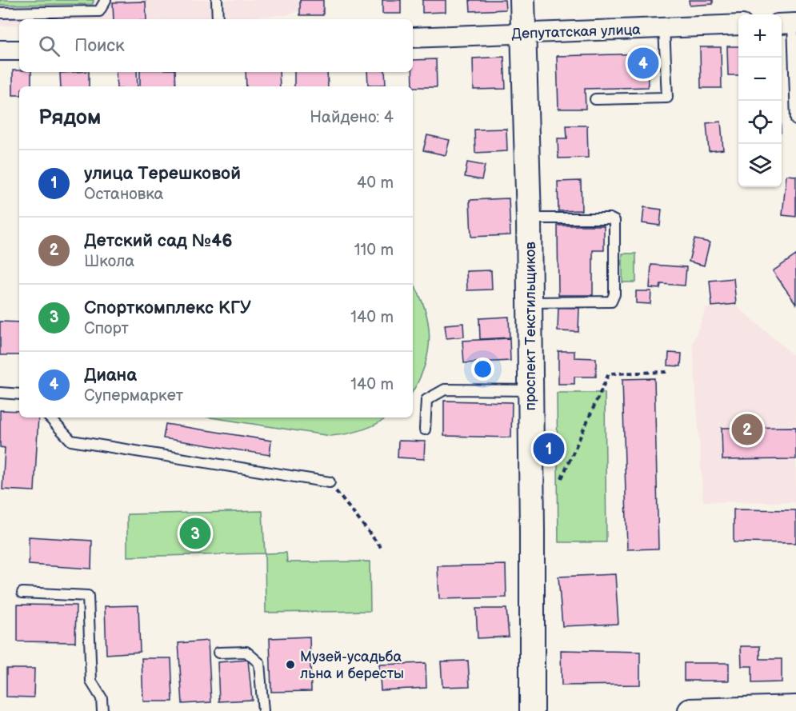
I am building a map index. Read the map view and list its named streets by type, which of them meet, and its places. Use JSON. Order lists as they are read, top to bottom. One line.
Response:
{"streets":{"street":["Депутатская улица","проспект Текстильщиков"]},"crossings":[["Депутатская улица","проспект Текстильщиков"]],"places":["Музей-усадьба льна и бересты"],"page":{"map_buttons":["+","−"],"search":"Поиск","pins":["4","2","1","3"],"heading":["Рядом","Найдено: 4"],"list":[{"mark":"1","name":"улица Терешковой","note":"Остановка","value":"40 m"},{"mark":"2","name":"Детский сад №46","note":"Школа","value":"110 m"},{"mark":"3","name":"Спорткомплекс КГУ","note":"Спорт","value":"140 m"},{"mark":"4","name":"Диана","note":"Супермаркет","value":"140 m"}]}}
